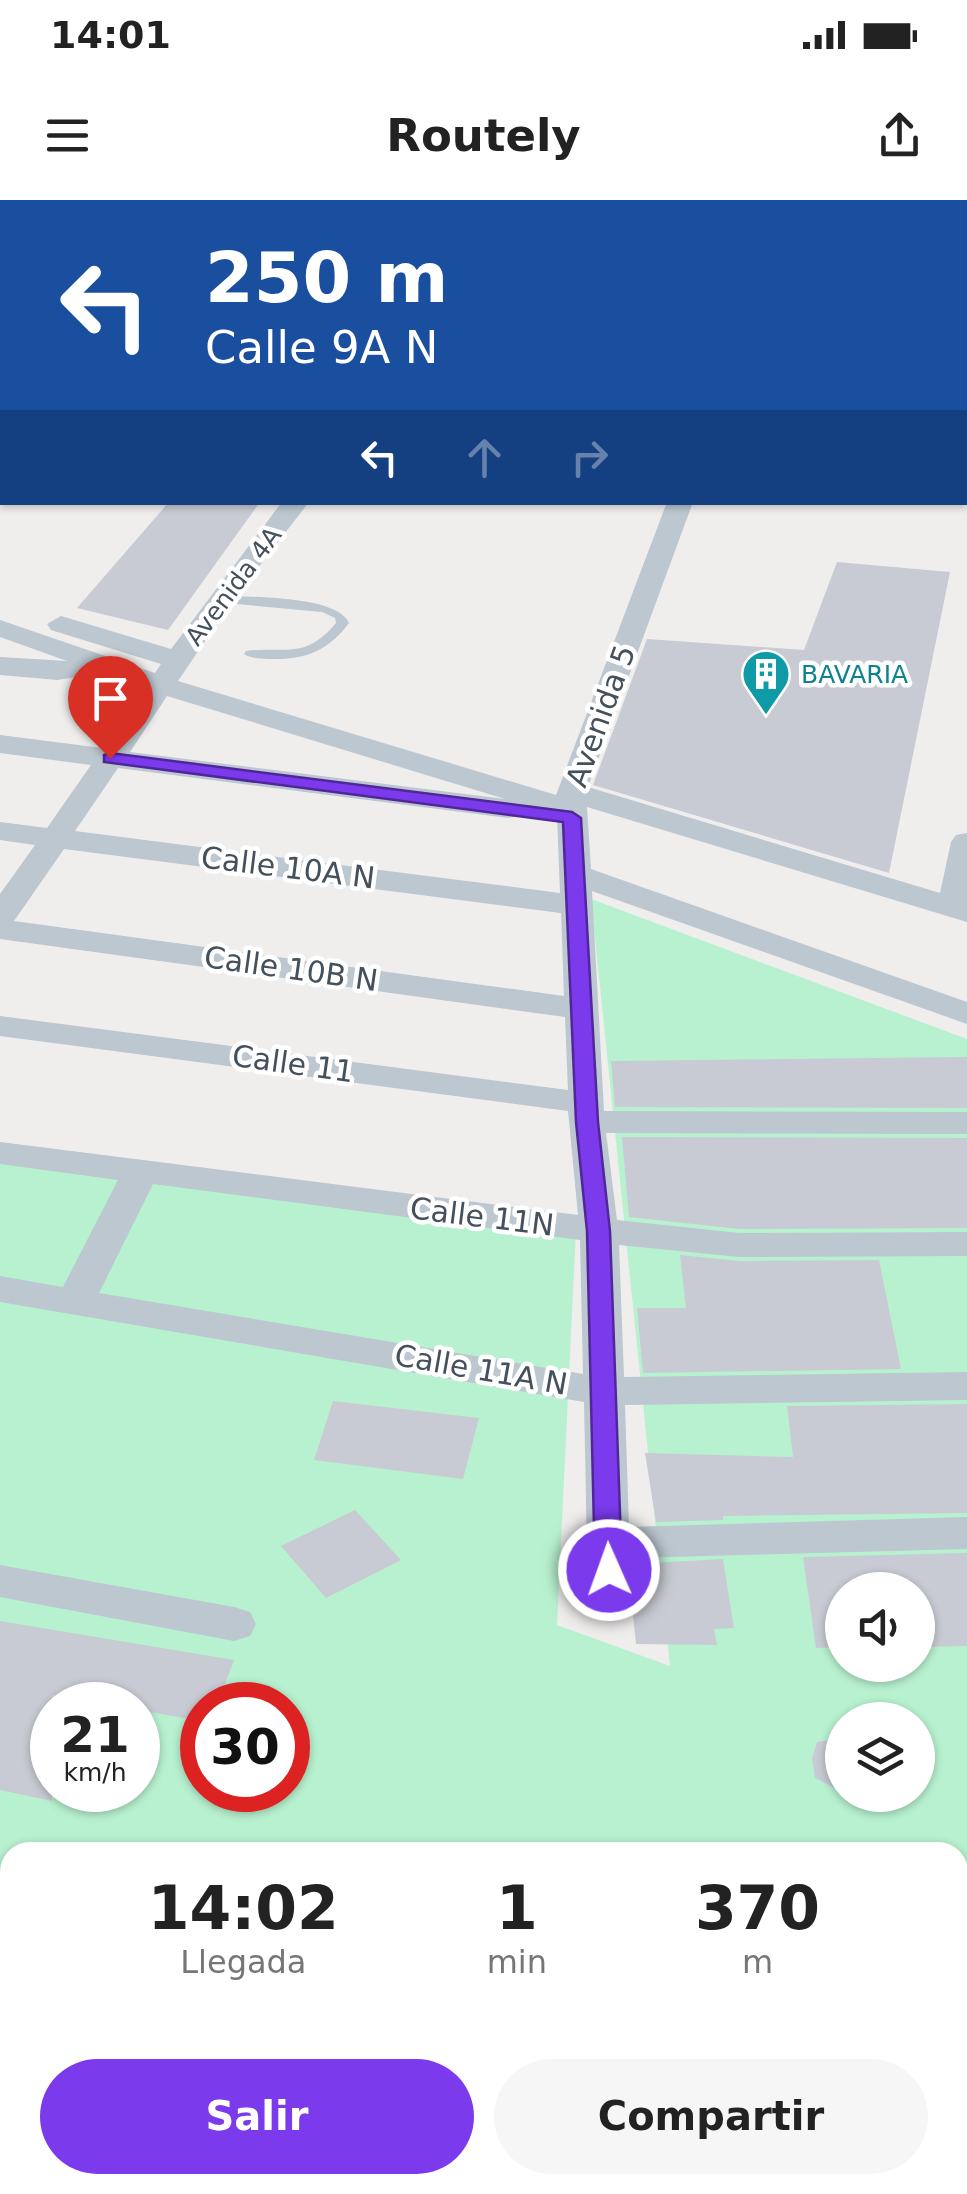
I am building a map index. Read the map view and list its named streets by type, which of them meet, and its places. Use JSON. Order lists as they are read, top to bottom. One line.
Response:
{"streets":{"street":["Avenida 4A","Avenida 5","Calle 10A N","Calle 10B N","Calle 11","Calle 11N","Calle 11A N"]},"crossings":[["Avenida 4A","Calle 10A N"],["Avenida 5","Calle 10A N"],["Avenida 5","Calle 10B N"],["Avenida 5","Calle 11"],["Avenida 5","Calle 11N"],["Avenida 5","Calle 11A N"]],"places":{"building":["BAVARIA"]},"page":{"status":"14:01","header":"Routely","turn":["250 m","Calle 9A N"],"speed":"21 km/h","limit":"30","eta":["14:02","Llegada","1","min","370","m"],"buttons":["Salir","Compartir"]}}
